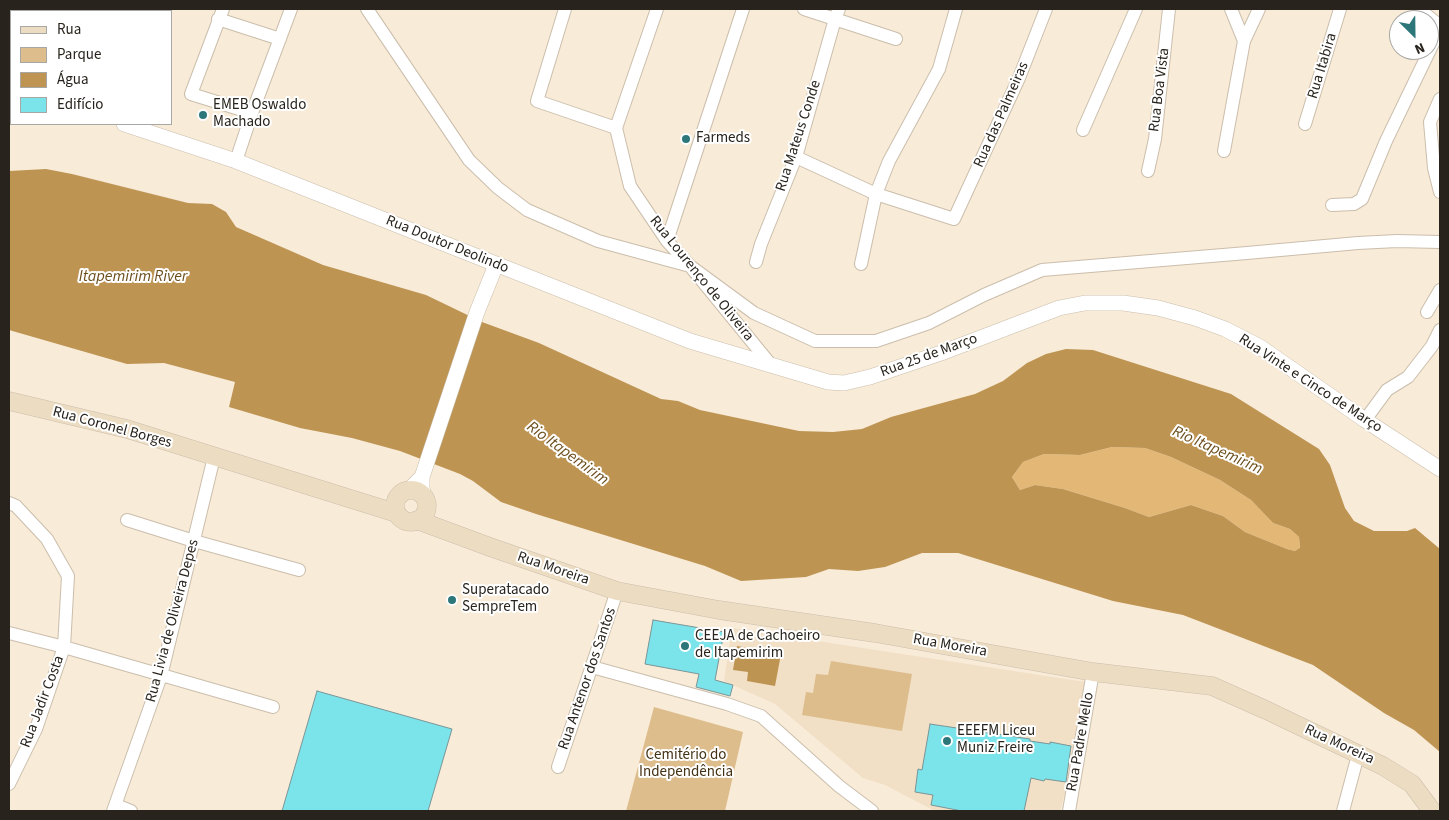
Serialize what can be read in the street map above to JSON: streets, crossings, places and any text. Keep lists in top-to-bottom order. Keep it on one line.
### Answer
{"streets":{"main road":["Rua Coronel Borges","Rua Moreira"],"street":["Rua Itabira","Rua Boa Vista","Rua das Palmeiras","Rua Mateus Conde","Rua Doutor Deolindo","Rua Lourenço de Oliveira","Rua 25 de Março","Rua Vinte e Cinco de Março","Rua Livia de Oliveira Depes","Rua Antenor dos Santos","Rua Jadir Costa","Rua Padre Mello"]},"crossings":[["Rua Doutor Deolindo","Rua Lourenço de Oliveira"],["Rua Doutor Deolindo","Rua 25 de Março"],["Rua Lourenço de Oliveira","Rua 25 de Março"],["Rua 25 de Março","Rua Vinte e Cinco de Março"],["Rua Coronel Borges","Rua Livia de Oliveira Depes"],["Rua Moreira","Rua Antenor dos Santos"],["Rua Moreira","Rua Padre Mello"]],"water":["Itapemirim River","Rio Itapemirim"],"parks":["Cemitério do Independência"],"places":["EMEB Oswaldo Machado","Farmeds","Superatacado SempreTem","CEEJA de Cachoeiro de Itapemirim","EEEFM Liceu Muniz Freire"],"legend":["Rua","Parque","Água","Edifício"],"north":"bottom right"}
